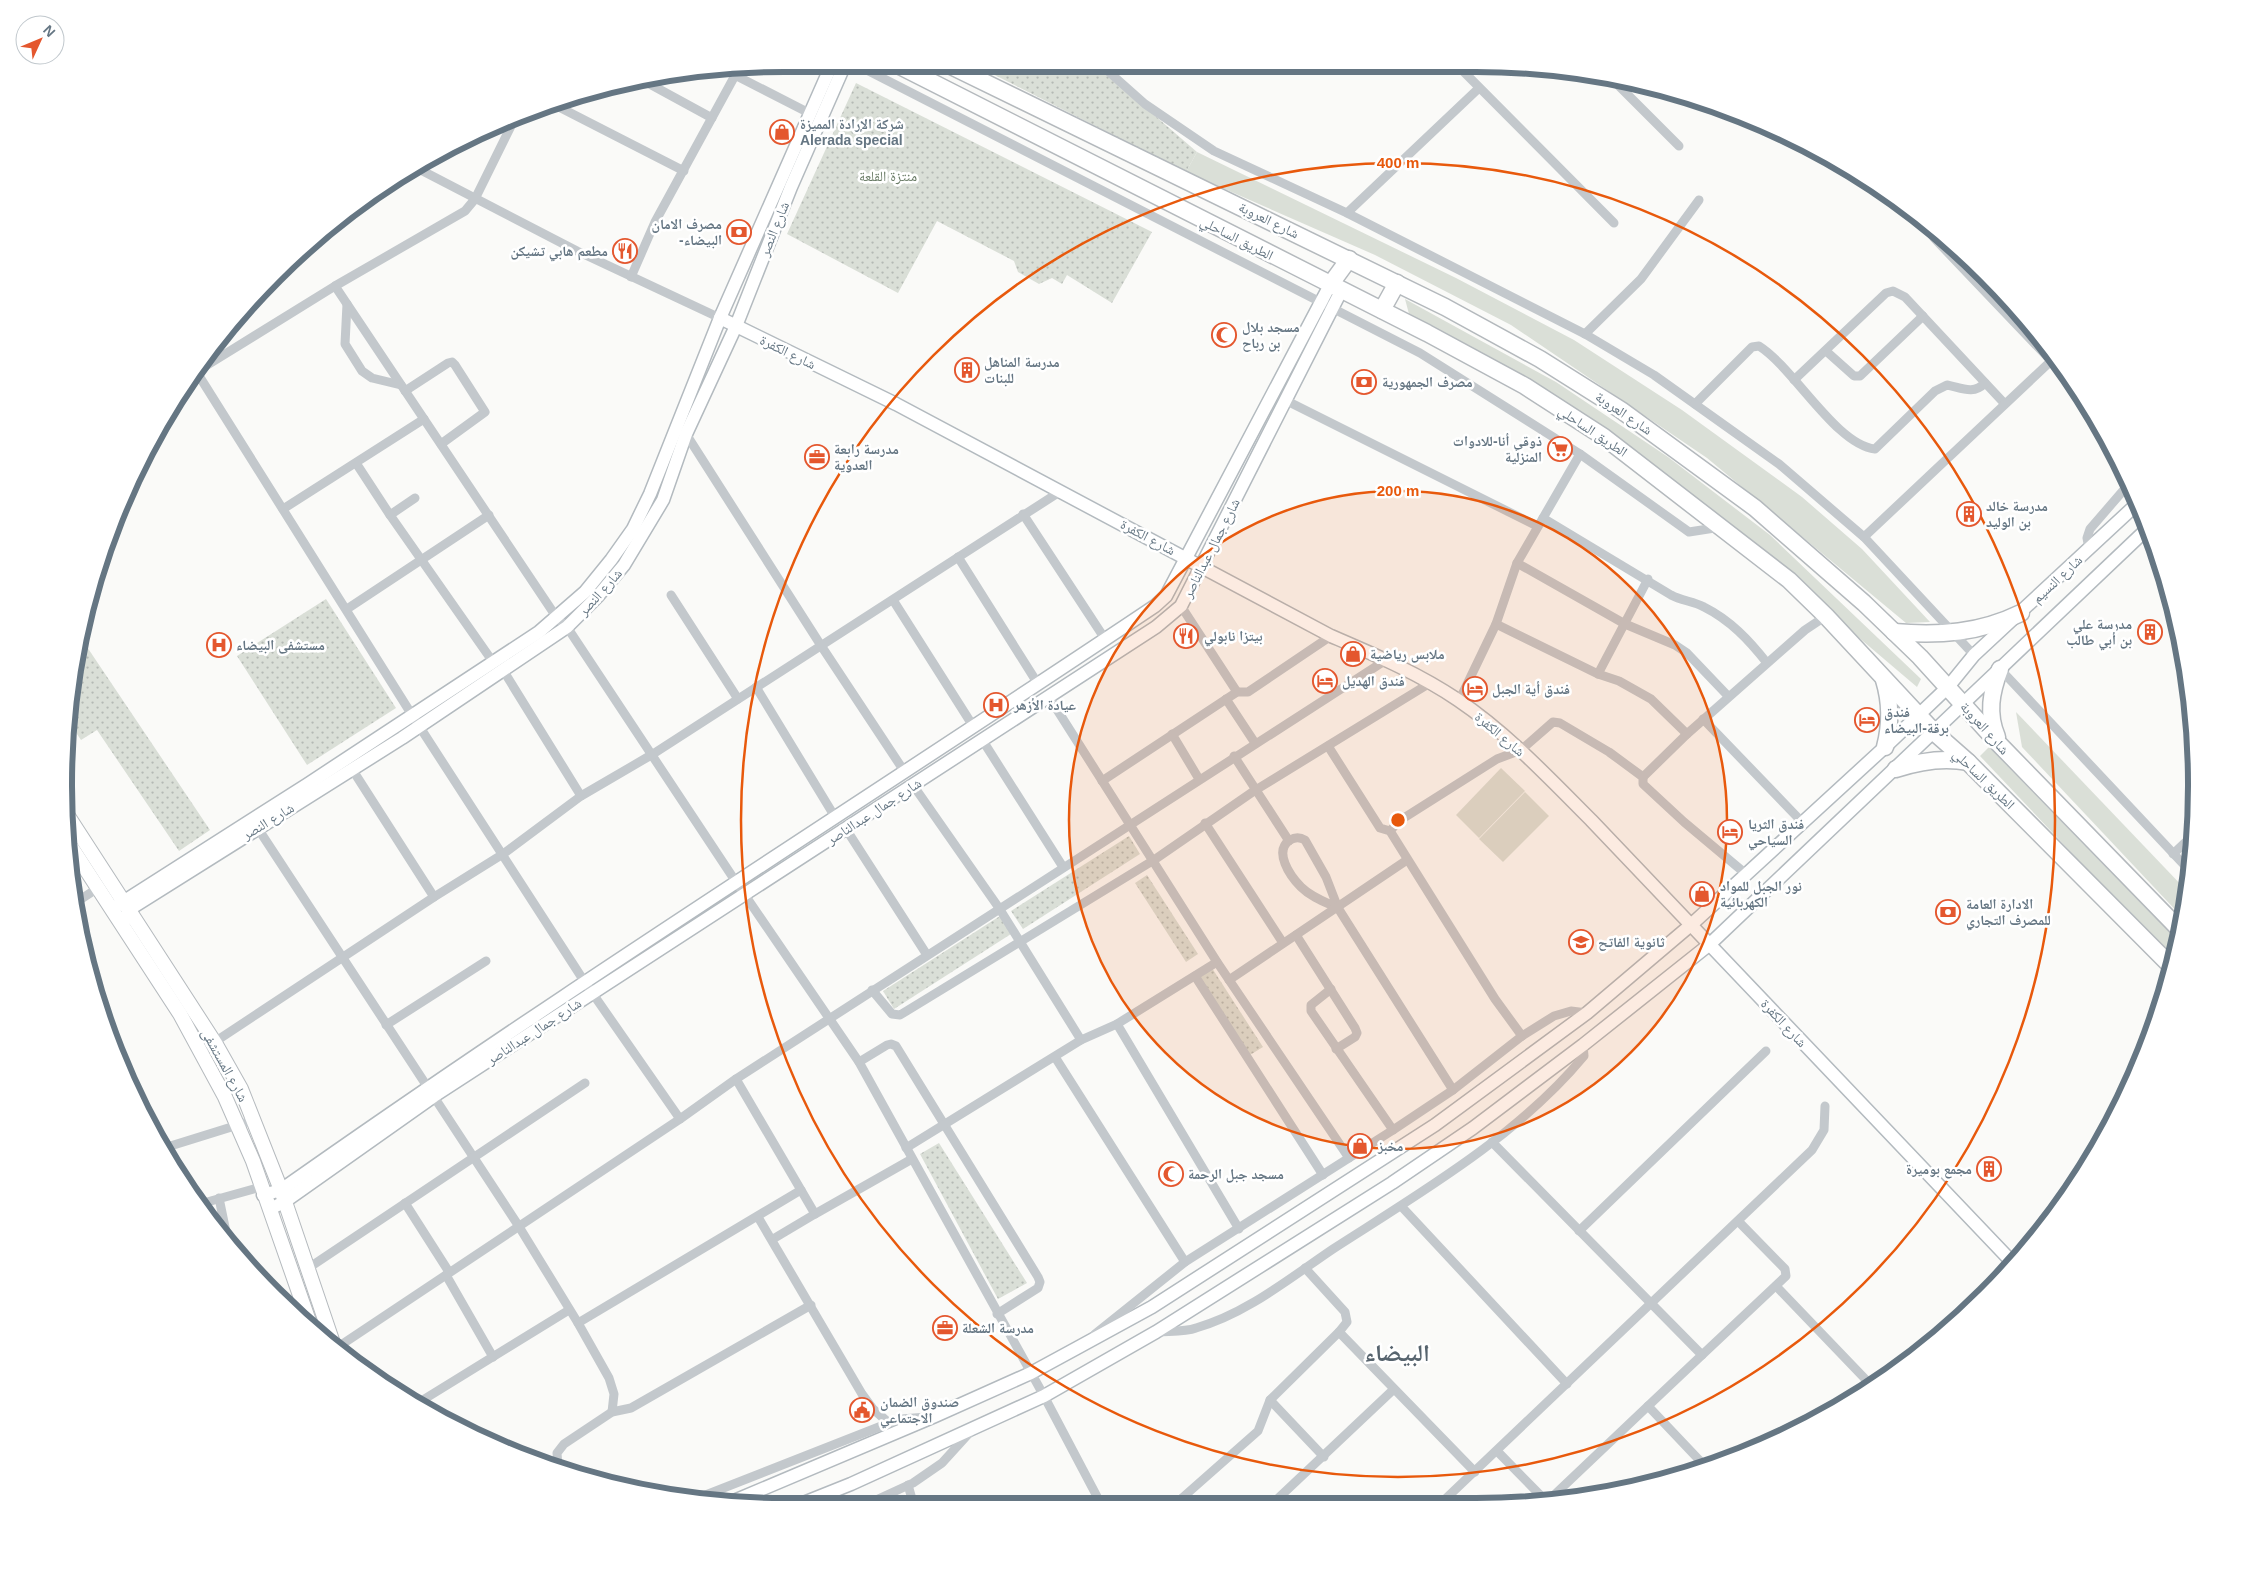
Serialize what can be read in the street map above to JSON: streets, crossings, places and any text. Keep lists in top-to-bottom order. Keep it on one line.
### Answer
{"streets":{"highway":["شارع العروبة","الطريق الساحلي"],"main road":["شارع المستشفى"],"street":["شارع النصر","شارع الكفرة","شارع جمال عبدالناصر","شارع النسيم"]},"crossings":[["شارع العروبة","شارع النسيم"],["شارع النصر","شارع الكفرة"],["شارع النصر","شارع المستشفى"],["الطريق الساحلي","شارع جمال عبدالناصر"],["الطريق الساحلي","شارع النسيم"],["شارع الكفرة","شارع جمال عبدالناصر"],["شارع الكفرة","شارع النسيم"],["شارع جمال عبدالناصر","شارع المستشفى"]],"districts":["البيضاء"],"parks":["منتزة القلعة"],"places":{"shop":["شركة الإرادة المميزة Alerada special","ملابس رياضية","نور الجبل للمواد الكهربائية","مخبز"],"bank":["مصرف الامان -البيضاء","مصرف الجمهورية","الادارة العامة للمصرف التجاري"],"restaurant":["مطعم هابي تشيكن","بيتزا نابولي"],"mosque":["مسجد بلال بن رباح","مسجد جبل الرحمة"],"building":["مدرسة المناهل للبنات","مدرسة خالد بن الوليد","مدرسة علي بن أبي طالب","مجمع بوميرة"],"supermarket":["ذوقي أنا-للادوات المنزلية"],"office":["مدرسة رابعة العدوية","مدرسة الشعلة"],"hospital":["مستشفى البيضاء","عيادة الأزهر"],"hotel":["فندق الهديل","فندق أية الجبل","فندق برقة-البيضاء","فندق الثريا السياحي"],"school or university":["ثانوية الفاتح"],"public building":["صندوق الضمان الاجتماعي"]},"north":"top right","rings":["400 m","200 m"]}
